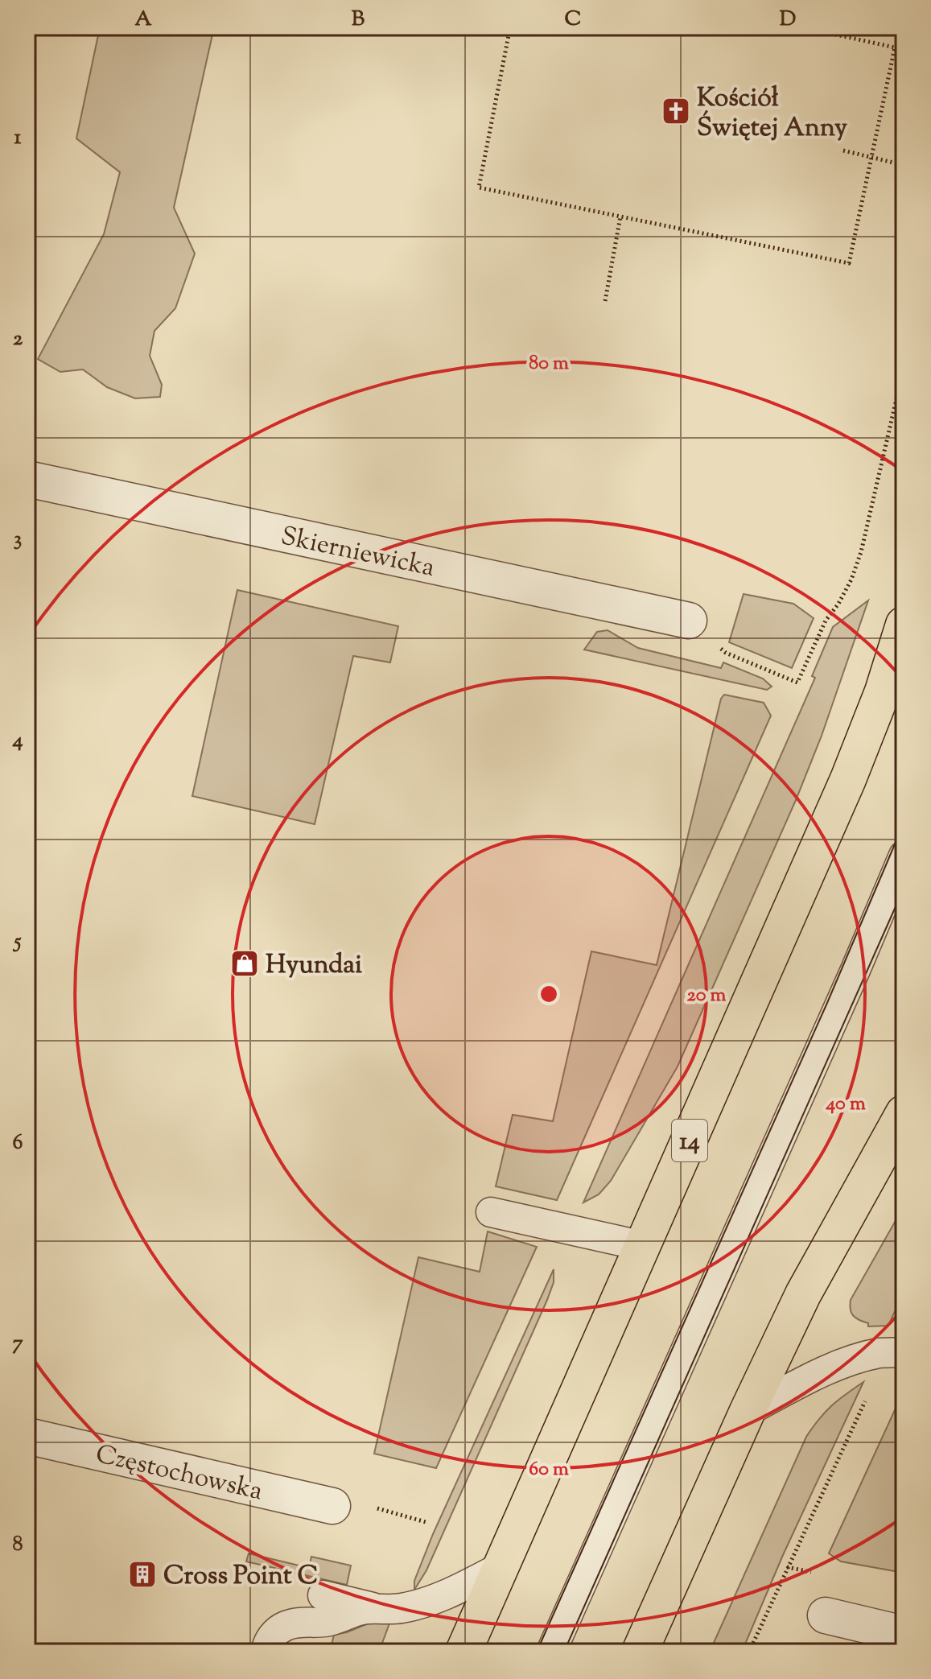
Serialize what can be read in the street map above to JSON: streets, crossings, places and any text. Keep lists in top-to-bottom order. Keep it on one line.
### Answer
{"streets":{"main road":["14"],"street":["Skierniewicka","Częstochowska"]},"places":{"church":["Kościół Świętej Anny"],"shop":["Hyundai"],"building":["Cross Point C"]},"grid":{"columns":["A","B","C","D"],"rows":["1","2","3","4","5","6","7","8"]},"rings":["80 m","20 m","40 m","60 m"]}
